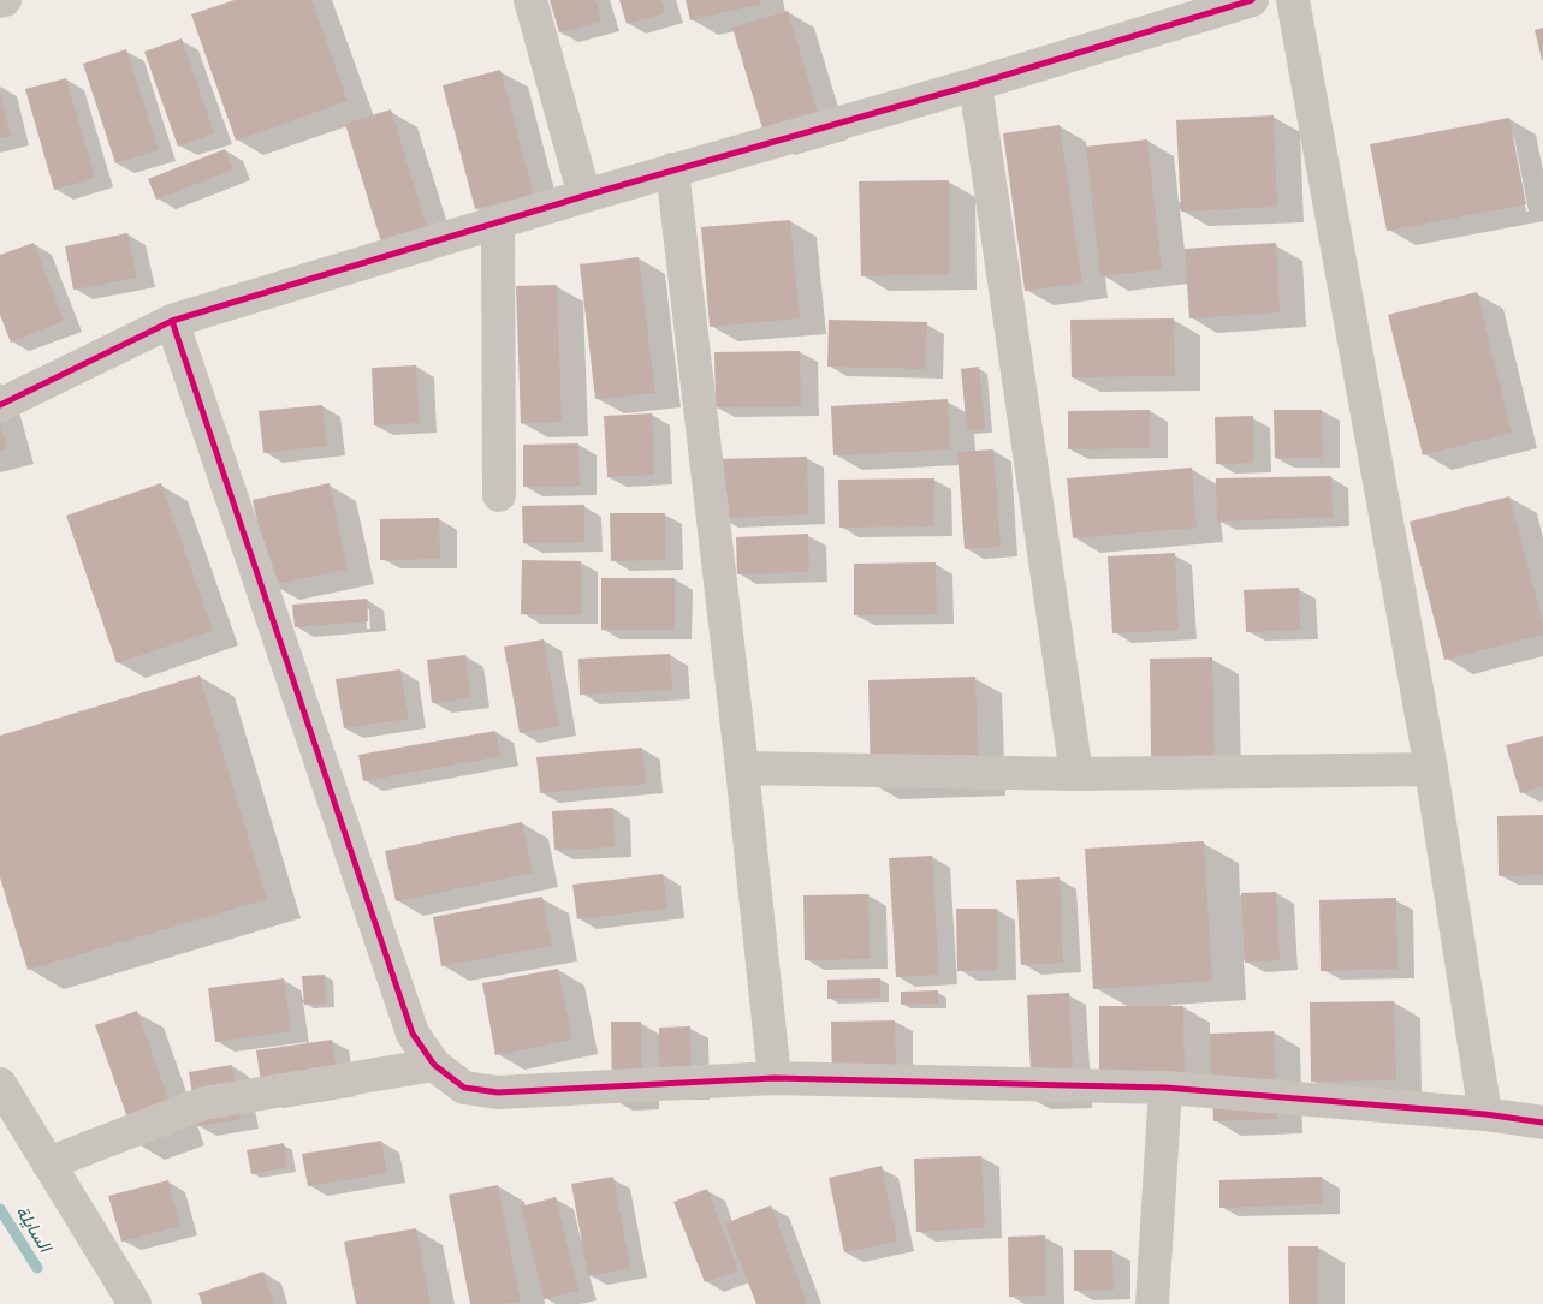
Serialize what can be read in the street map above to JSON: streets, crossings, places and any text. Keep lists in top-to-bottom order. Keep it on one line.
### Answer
{"water":["السايلة"]}
